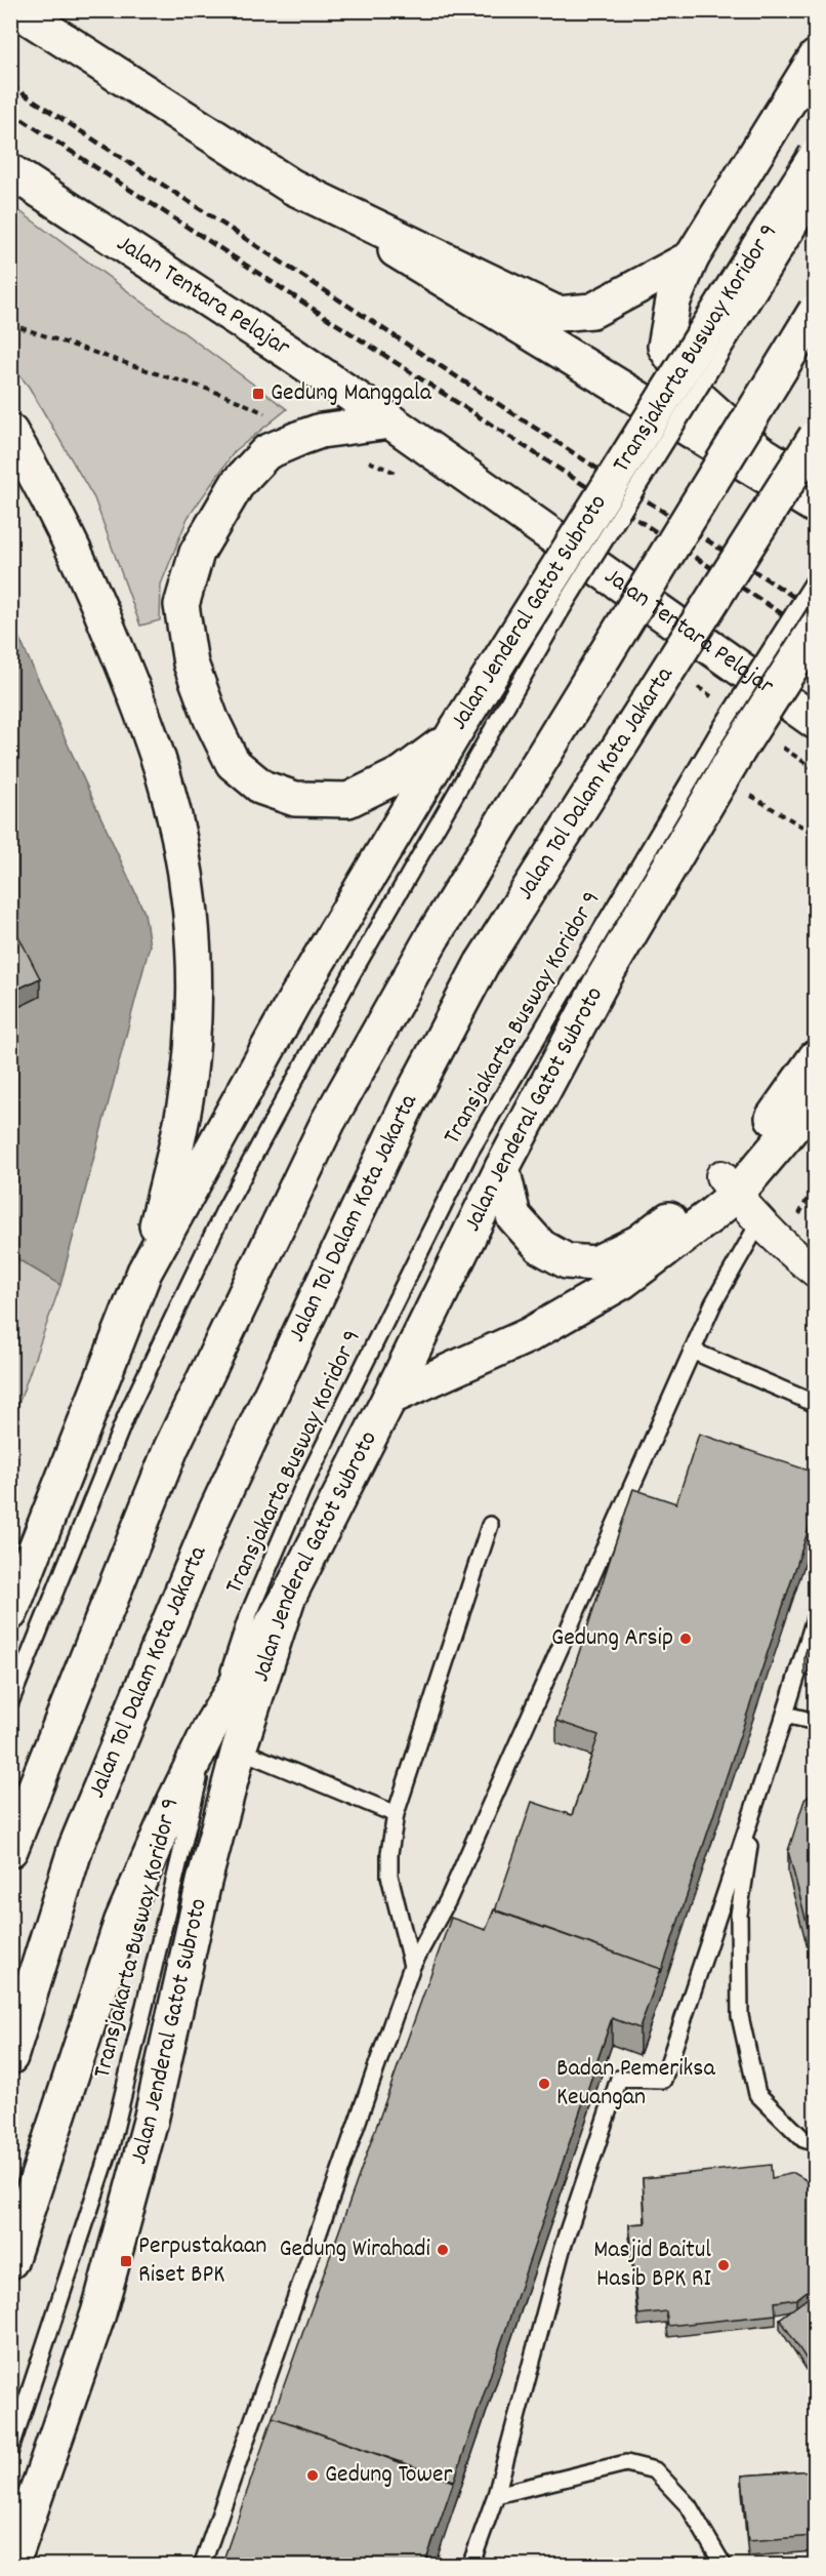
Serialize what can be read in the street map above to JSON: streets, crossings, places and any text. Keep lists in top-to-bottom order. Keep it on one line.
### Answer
{"streets":{"main road":["Jalan Tentara Pelajar","Jalan Jenderal Gatot Subroto","Jalan Tol Dalam Kota Jakarta"],"lane":["Transjakarta Busway Koridor 9"]},"crossings":[["Transjakarta Busway Koridor 9","Jalan Jenderal Gatot Subroto"]],"places":{"transit":["Gedung Manggala","Perpustakaan Riset BPK"],"other":["Gedung Arsip","Badan Pemeriksa Keuangan","Gedung Wirahadi","Masjid Baitul Hasib BPK RI","Gedung Tower"]}}
